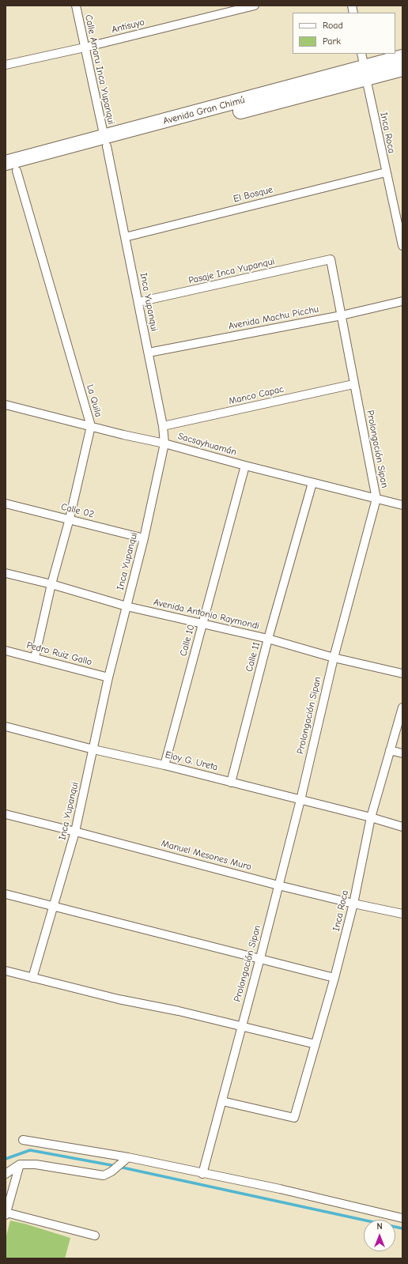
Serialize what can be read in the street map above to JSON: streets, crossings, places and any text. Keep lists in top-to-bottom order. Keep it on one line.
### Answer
{"streets":{"highway":["Avenida Gran Chimú"],"street":["Antisuyo","Calle Amaru Inca Yupanqui","Inca Roca","El Bosque","Pasaje Inca Yupanqui","Inca Yupanqui","Avenida Machu Picchu","Manco Capac","La Quila","Sacsayhuamán","Prolongación Sipan","Calle 02","Avenida Antonio Raymondi","Calle 10","Pedro Ruiz Gallo","Calle 11","Eloy G. Ureta","Manuel Mesones Muro"]},"crossings":[["Antisuyo","Calle Amaru Inca Yupanqui"],["Calle Amaru Inca Yupanqui","Avenida Gran Chimú"],["Calle Amaru Inca Yupanqui","Inca Yupanqui"],["Avenida Gran Chimú","Inca Roca"],["Avenida Gran Chimú","Inca Yupanqui"],["Avenida Gran Chimú","La Quila"],["Inca Roca","El Bosque"],["Inca Roca","Prolongación Sipan"],["Inca Roca","Eloy G. Ureta"],["Inca Roca","Manuel Mesones Muro"],["El Bosque","Inca Yupanqui"],["Pasaje Inca Yupanqui","Inca Yupanqui"],["Pasaje Inca Yupanqui","Prolongación Sipan"],["Inca Yupanqui","Avenida Machu Picchu"],["Inca Yupanqui","Manco Capac"],["Inca Yupanqui","Sacsayhuamán"],["Inca Yupanqui","Calle 02"],["Inca Yupanqui","Avenida Antonio Raymondi"],["Inca Yupanqui","Pedro Ruiz Gallo"],["Inca Yupanqui","Eloy G. Ureta"],["Inca Yupanqui","Manuel Mesones Muro"],["Avenida Machu Picchu","Prolongación Sipan"],["Manco Capac","Prolongación Sipan"],["La Quila","Sacsayhuamán"],["La Quila","Calle 02"],["La Quila","Avenida Antonio Raymondi"],["La Quila","Pedro Ruiz Gallo"],["Sacsayhuamán","Prolongación Sipan"],["Sacsayhuamán","Calle 10"],["Sacsayhuamán","Calle 11"],["Prolongación Sipan","Avenida Antonio Raymondi"],["Prolongación Sipan","Eloy G. Ureta"],["Prolongación Sipan","Manuel Mesones Muro"],["Avenida Antonio Raymondi","Calle 10"],["Avenida Antonio Raymondi","Calle 11"],["Calle 10","Eloy G. Ureta"],["Calle 11","Eloy G. Ureta"]],"legend":["Road","Park"],"north":"top"}
